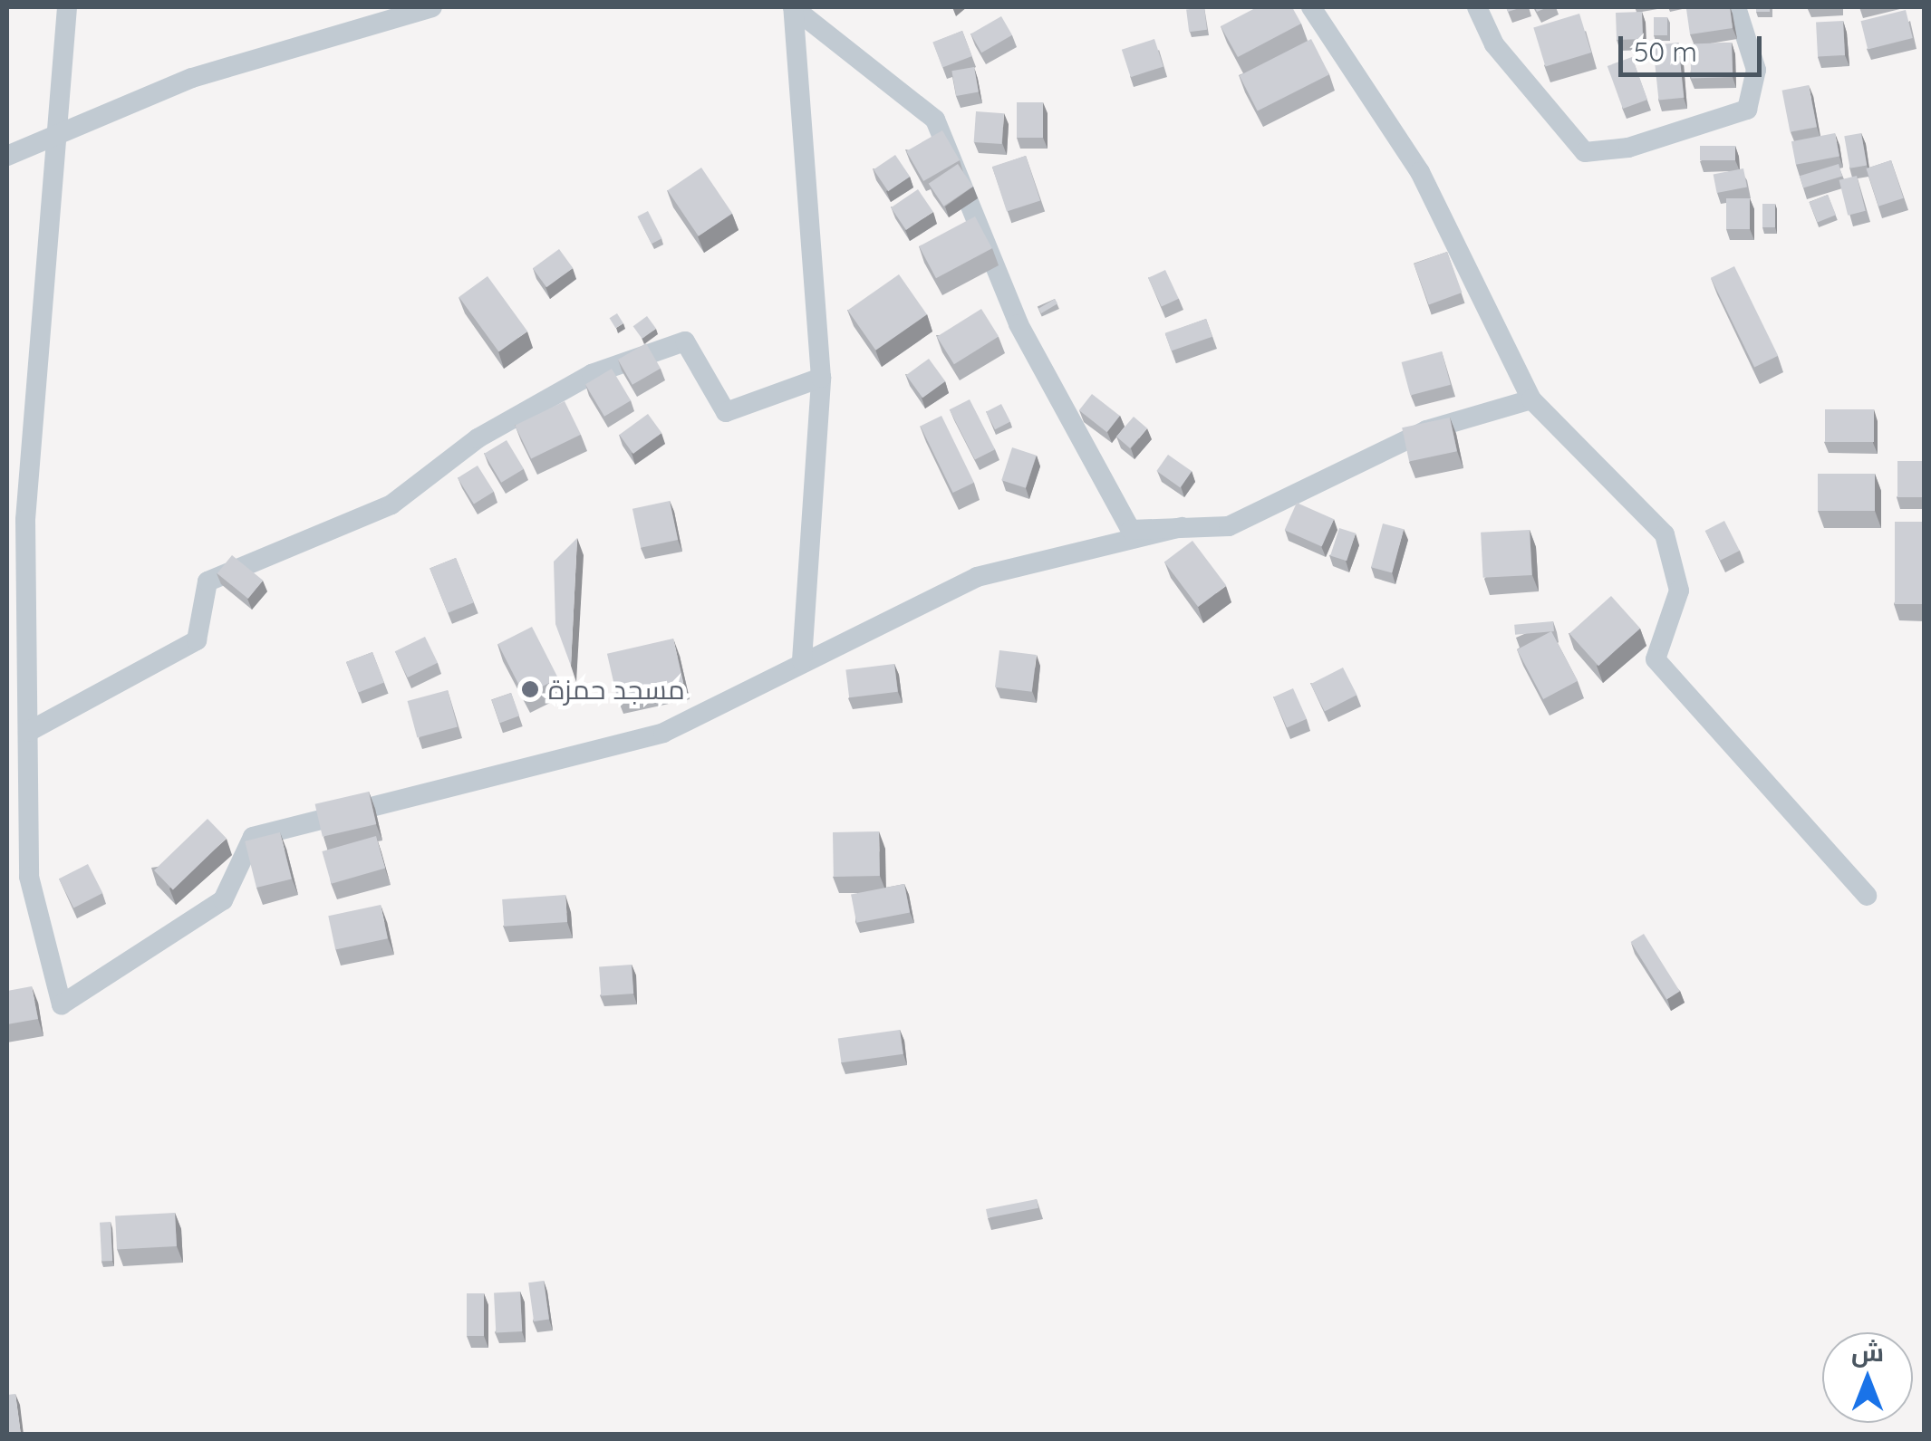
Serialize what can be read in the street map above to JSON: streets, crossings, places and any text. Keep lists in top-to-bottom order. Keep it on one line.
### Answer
{"places":["مسجد حمزة"],"scale_bar":"50 m","north":"top"}
